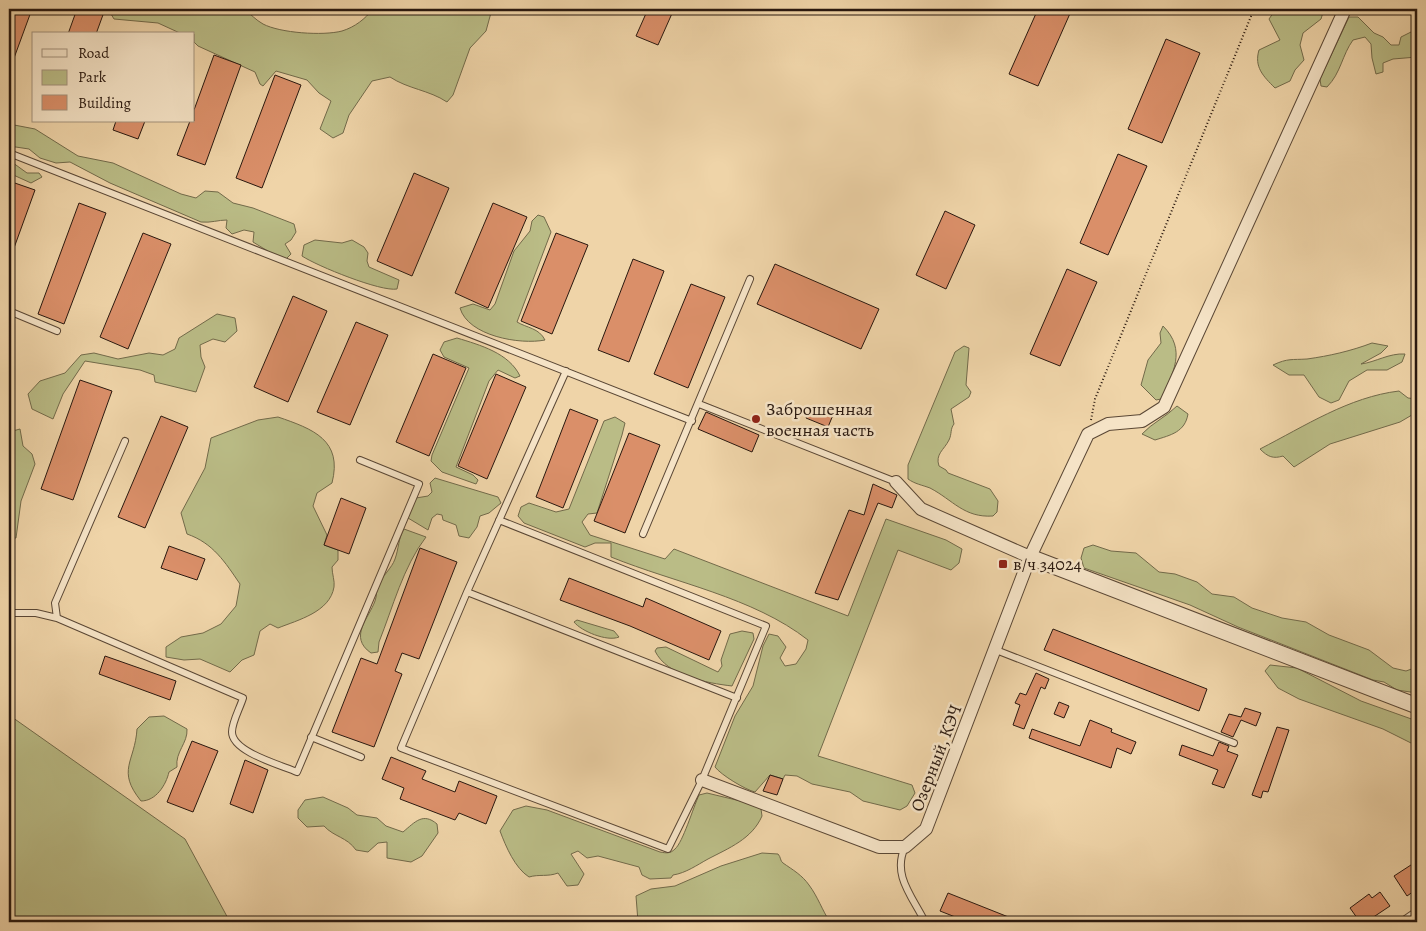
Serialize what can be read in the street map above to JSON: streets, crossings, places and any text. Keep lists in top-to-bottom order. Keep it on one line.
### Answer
{"streets":{"street":["Озерный, КЭЧ"]},"places":{"other":["Заброшенная военная часть"],"transit":["в/ч 34024"]},"legend":["Road","Park","Building"]}
